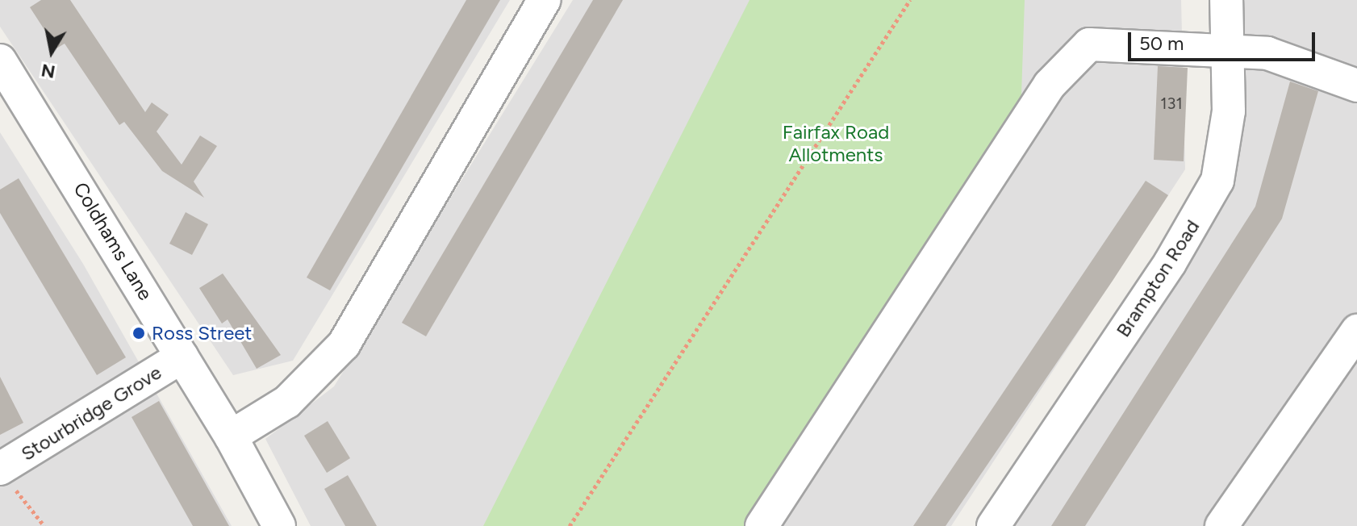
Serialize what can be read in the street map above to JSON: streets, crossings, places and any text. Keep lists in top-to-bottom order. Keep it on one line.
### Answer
{"streets":{"street":["Coldhams Lane","Brampton Road","Stourbridge Grove"]},"crossings":[["Coldhams Lane","Stourbridge Grove"]],"parks":["Fairfax Road Allotments"],"places":["Ross Street"],"house_numbers":["131"],"scale_bar":"50 m","north":"bottom"}
